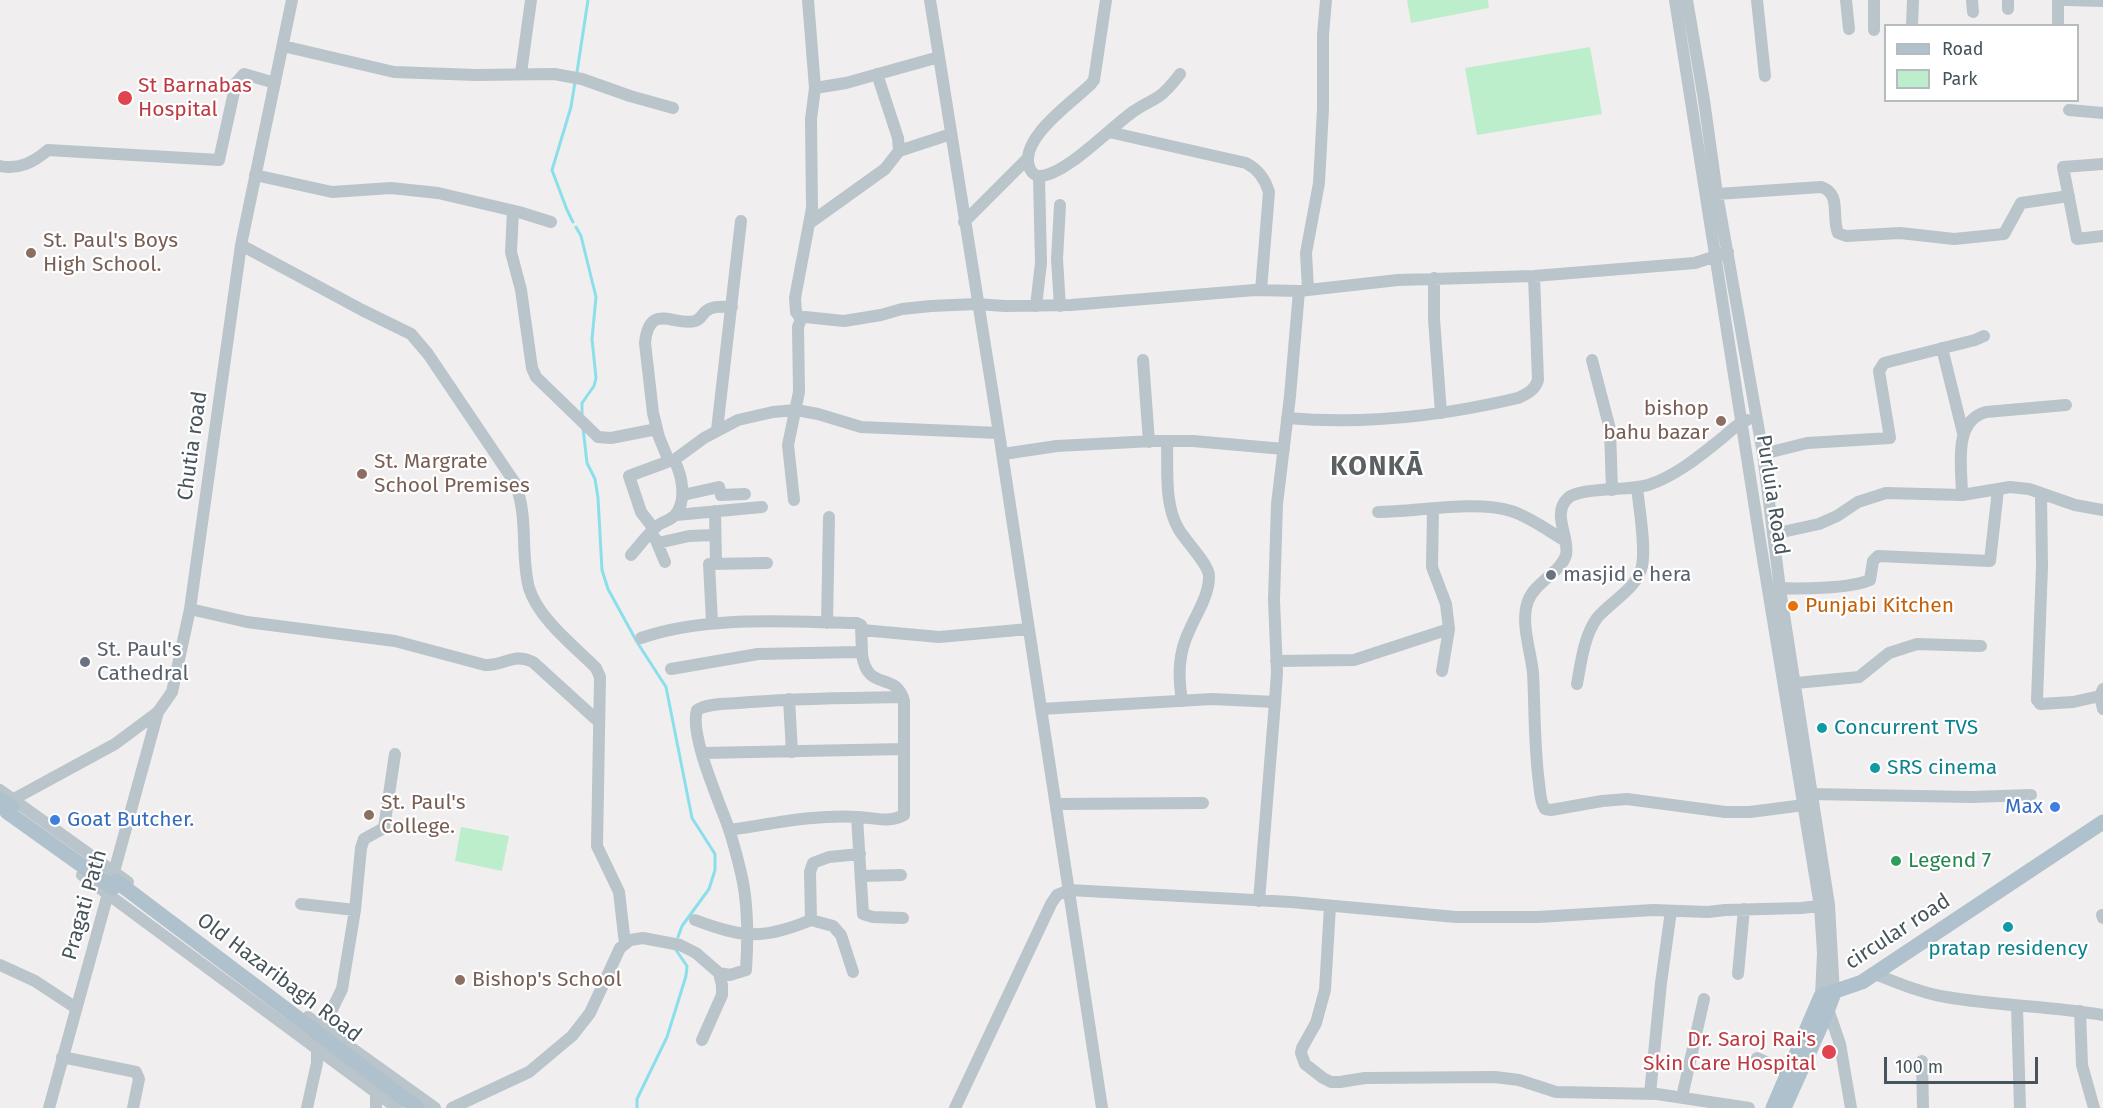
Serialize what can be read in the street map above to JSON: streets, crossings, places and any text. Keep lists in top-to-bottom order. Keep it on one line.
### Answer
{"streets":{"main road":["circular road","Old Hazaribagh Road"],"street":["Chutia road","Purluia Road","Pragati Path"]},"crossings":[["Chutia road","Pragati Path"],["Purluia Road","circular road"],["Pragati Path","Old Hazaribagh Road"]],"districts":["KONKĀ"],"places":["St Barnabas Hospital","St. Paul's Boys High School.","bishop bahu bazar","St. Margrate School Premises","masjid e hera","Punjabi Kitchen","St. Paul's Cathedral","Concurrent TVS","SRS cinema","Max","St. Paul's College.","Goat Butcher.","Legend 7","pratap residency","Bishop's School","Dr. Saroj Rai's Skin Care Hospital"],"legend":["Road","Park"],"scale_bar":"100 m"}
